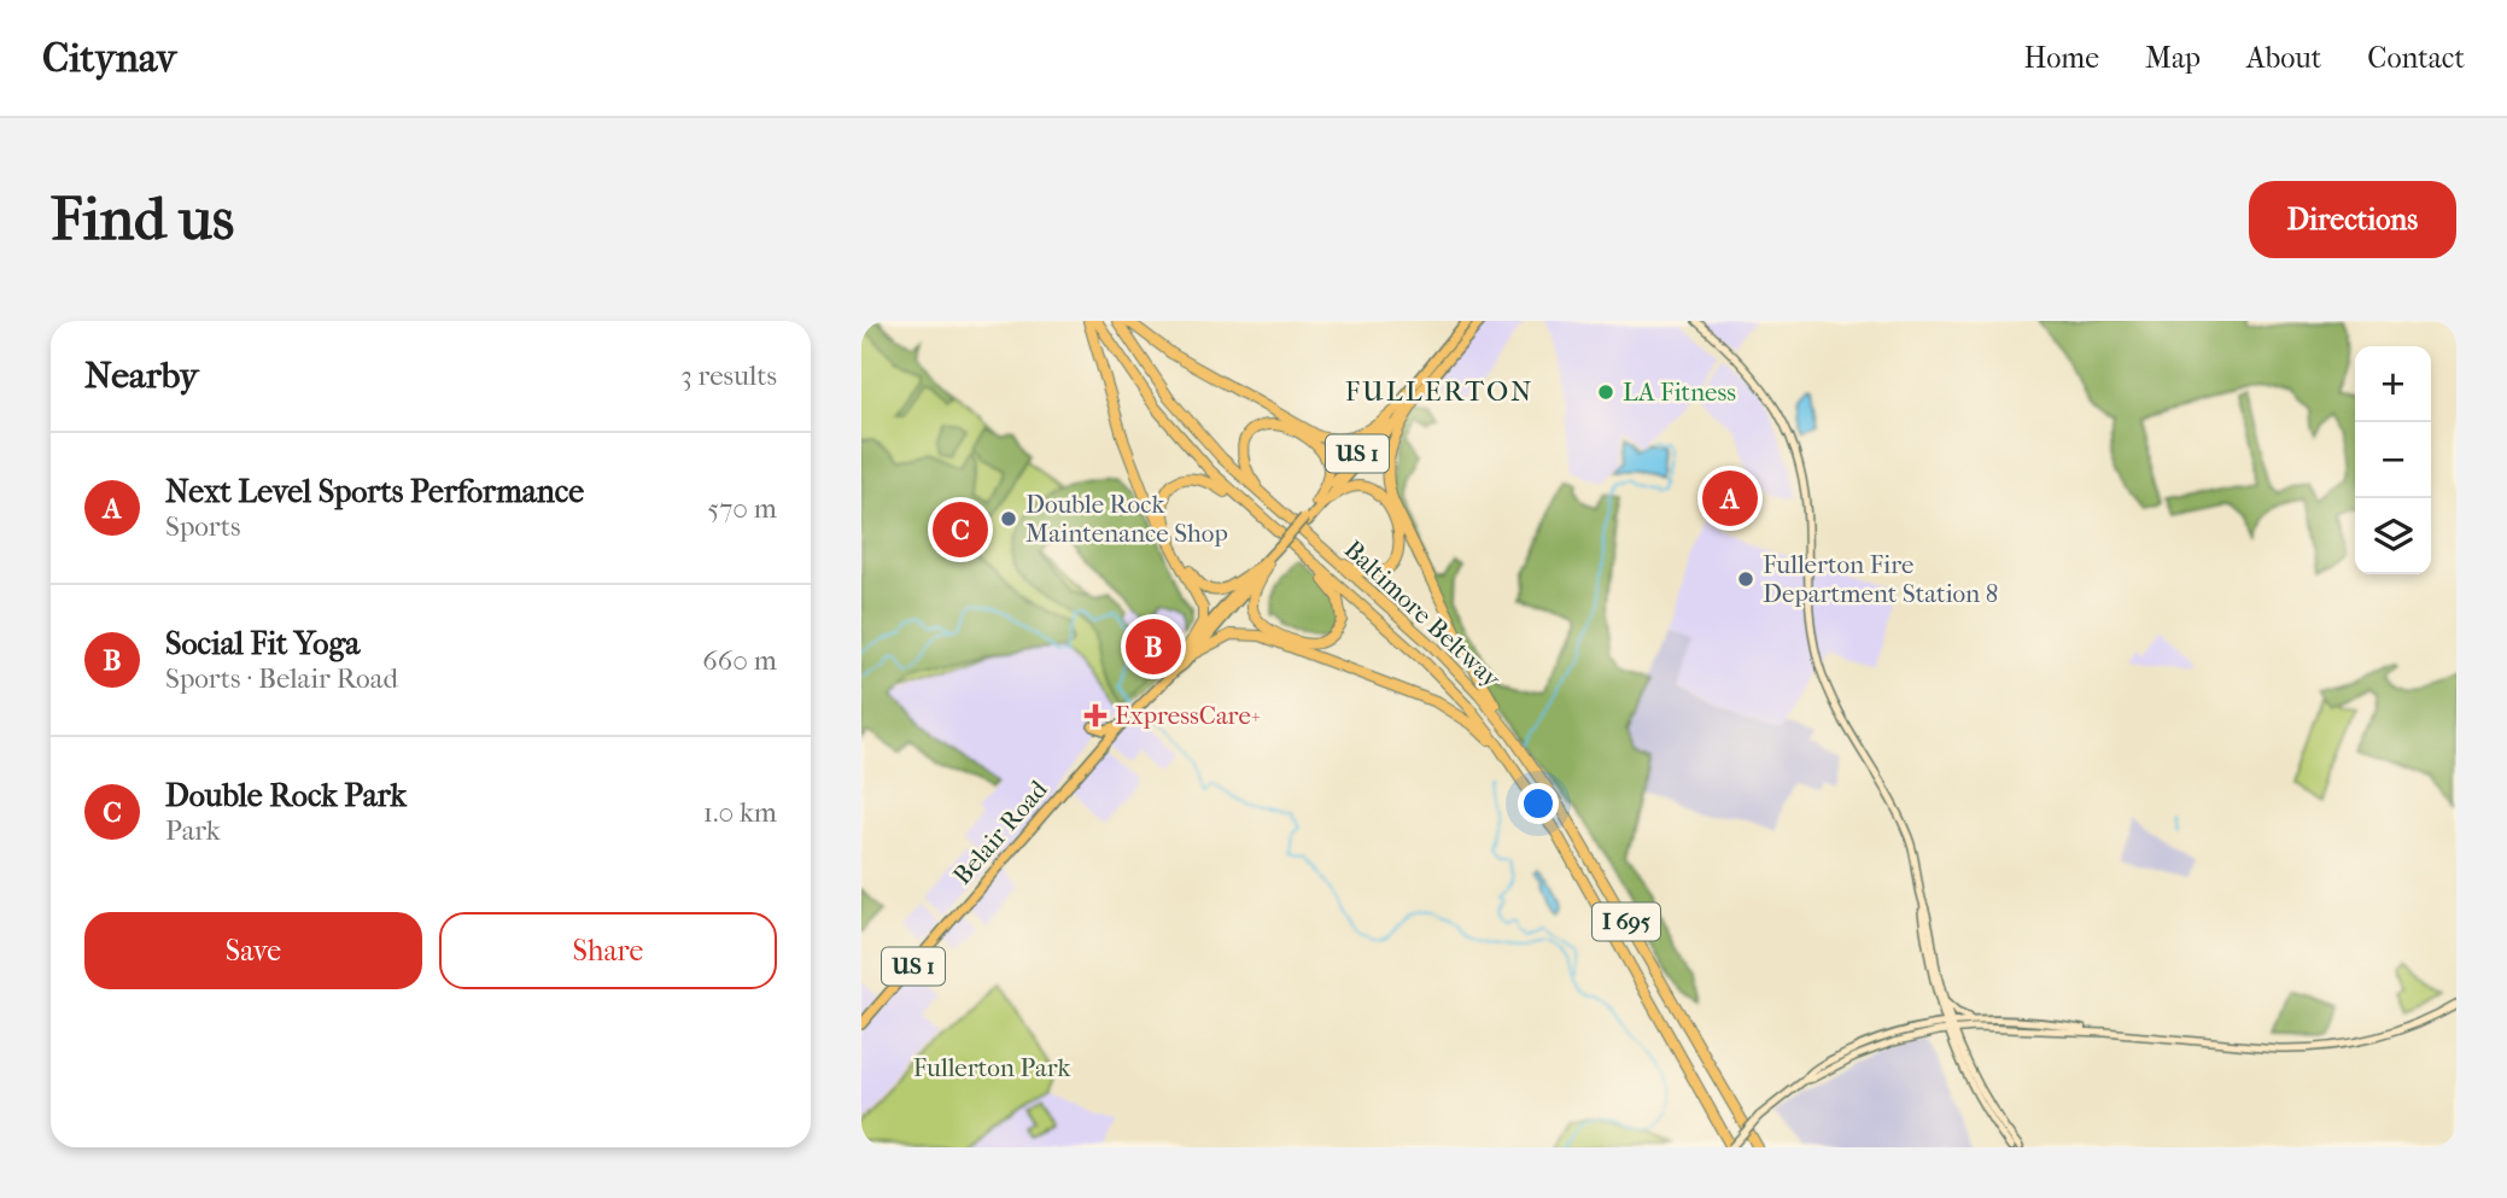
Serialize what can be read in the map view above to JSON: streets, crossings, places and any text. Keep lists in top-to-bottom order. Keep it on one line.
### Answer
{"streets":{"highway":["Baltimore Beltway","I 695"],"main road":["US 1","Belair Road"]},"districts":["FULLERTON"],"parks":["Fullerton Park"],"places":{"other":["LA Fitness","Double Rock Maintenance Shop","Fullerton Fire Department Station 8"],"health":["ExpressCare+"]},"page":{"header":"Citynav","nav":["Home","Map","About","Contact"],"buttons":["Directions",["Save","Share"]],"title":"Find us","heading":["Nearby","3 results"],"map_buttons":["+","−"],"list":[{"mark":"A","name":"Next Level Sports Performance","note":"Sports","value":"570 m"},{"mark":"B","name":"Social Fit Yoga","note":"Sports · Belair Road","value":"660 m"},{"mark":"C","name":"Double Rock Park","note":"Park","value":"1.0 km"}],"pins":["A","C","B"]}}
